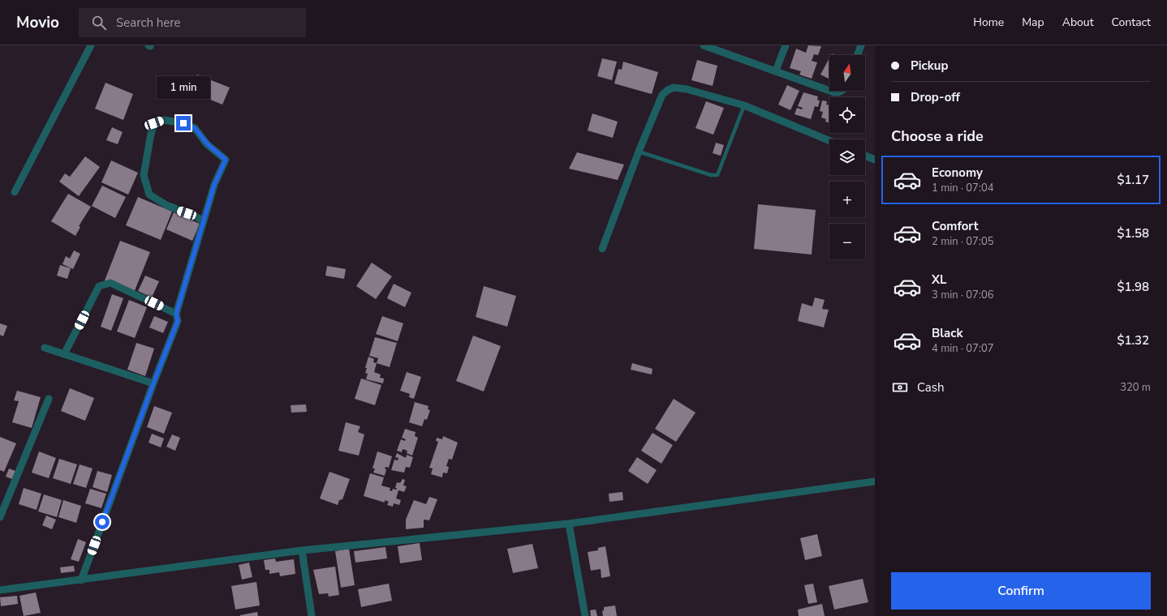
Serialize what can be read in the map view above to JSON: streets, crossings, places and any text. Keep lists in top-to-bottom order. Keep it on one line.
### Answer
{"north":"top","page":{"header":"Movio","search":"Search here","nav":["Home","Map","About","Contact"],"banner":["Pickup","Drop-off"],"map_buttons":["+","−"],"bubble":"1 min","heading":"Choose a ride","list":[{"name":"Economy","note":"1 min · 07:04","value":"$1.17"},{"name":"Comfort","note":"2 min · 07:05","value":"$1.58"},{"name":"XL","note":"3 min · 07:06","value":"$1.98"},{"name":"Black","note":"4 min · 07:07","value":"$1.32"}],"pay":["Cash","320 m"],"buttons":"Confirm"}}
